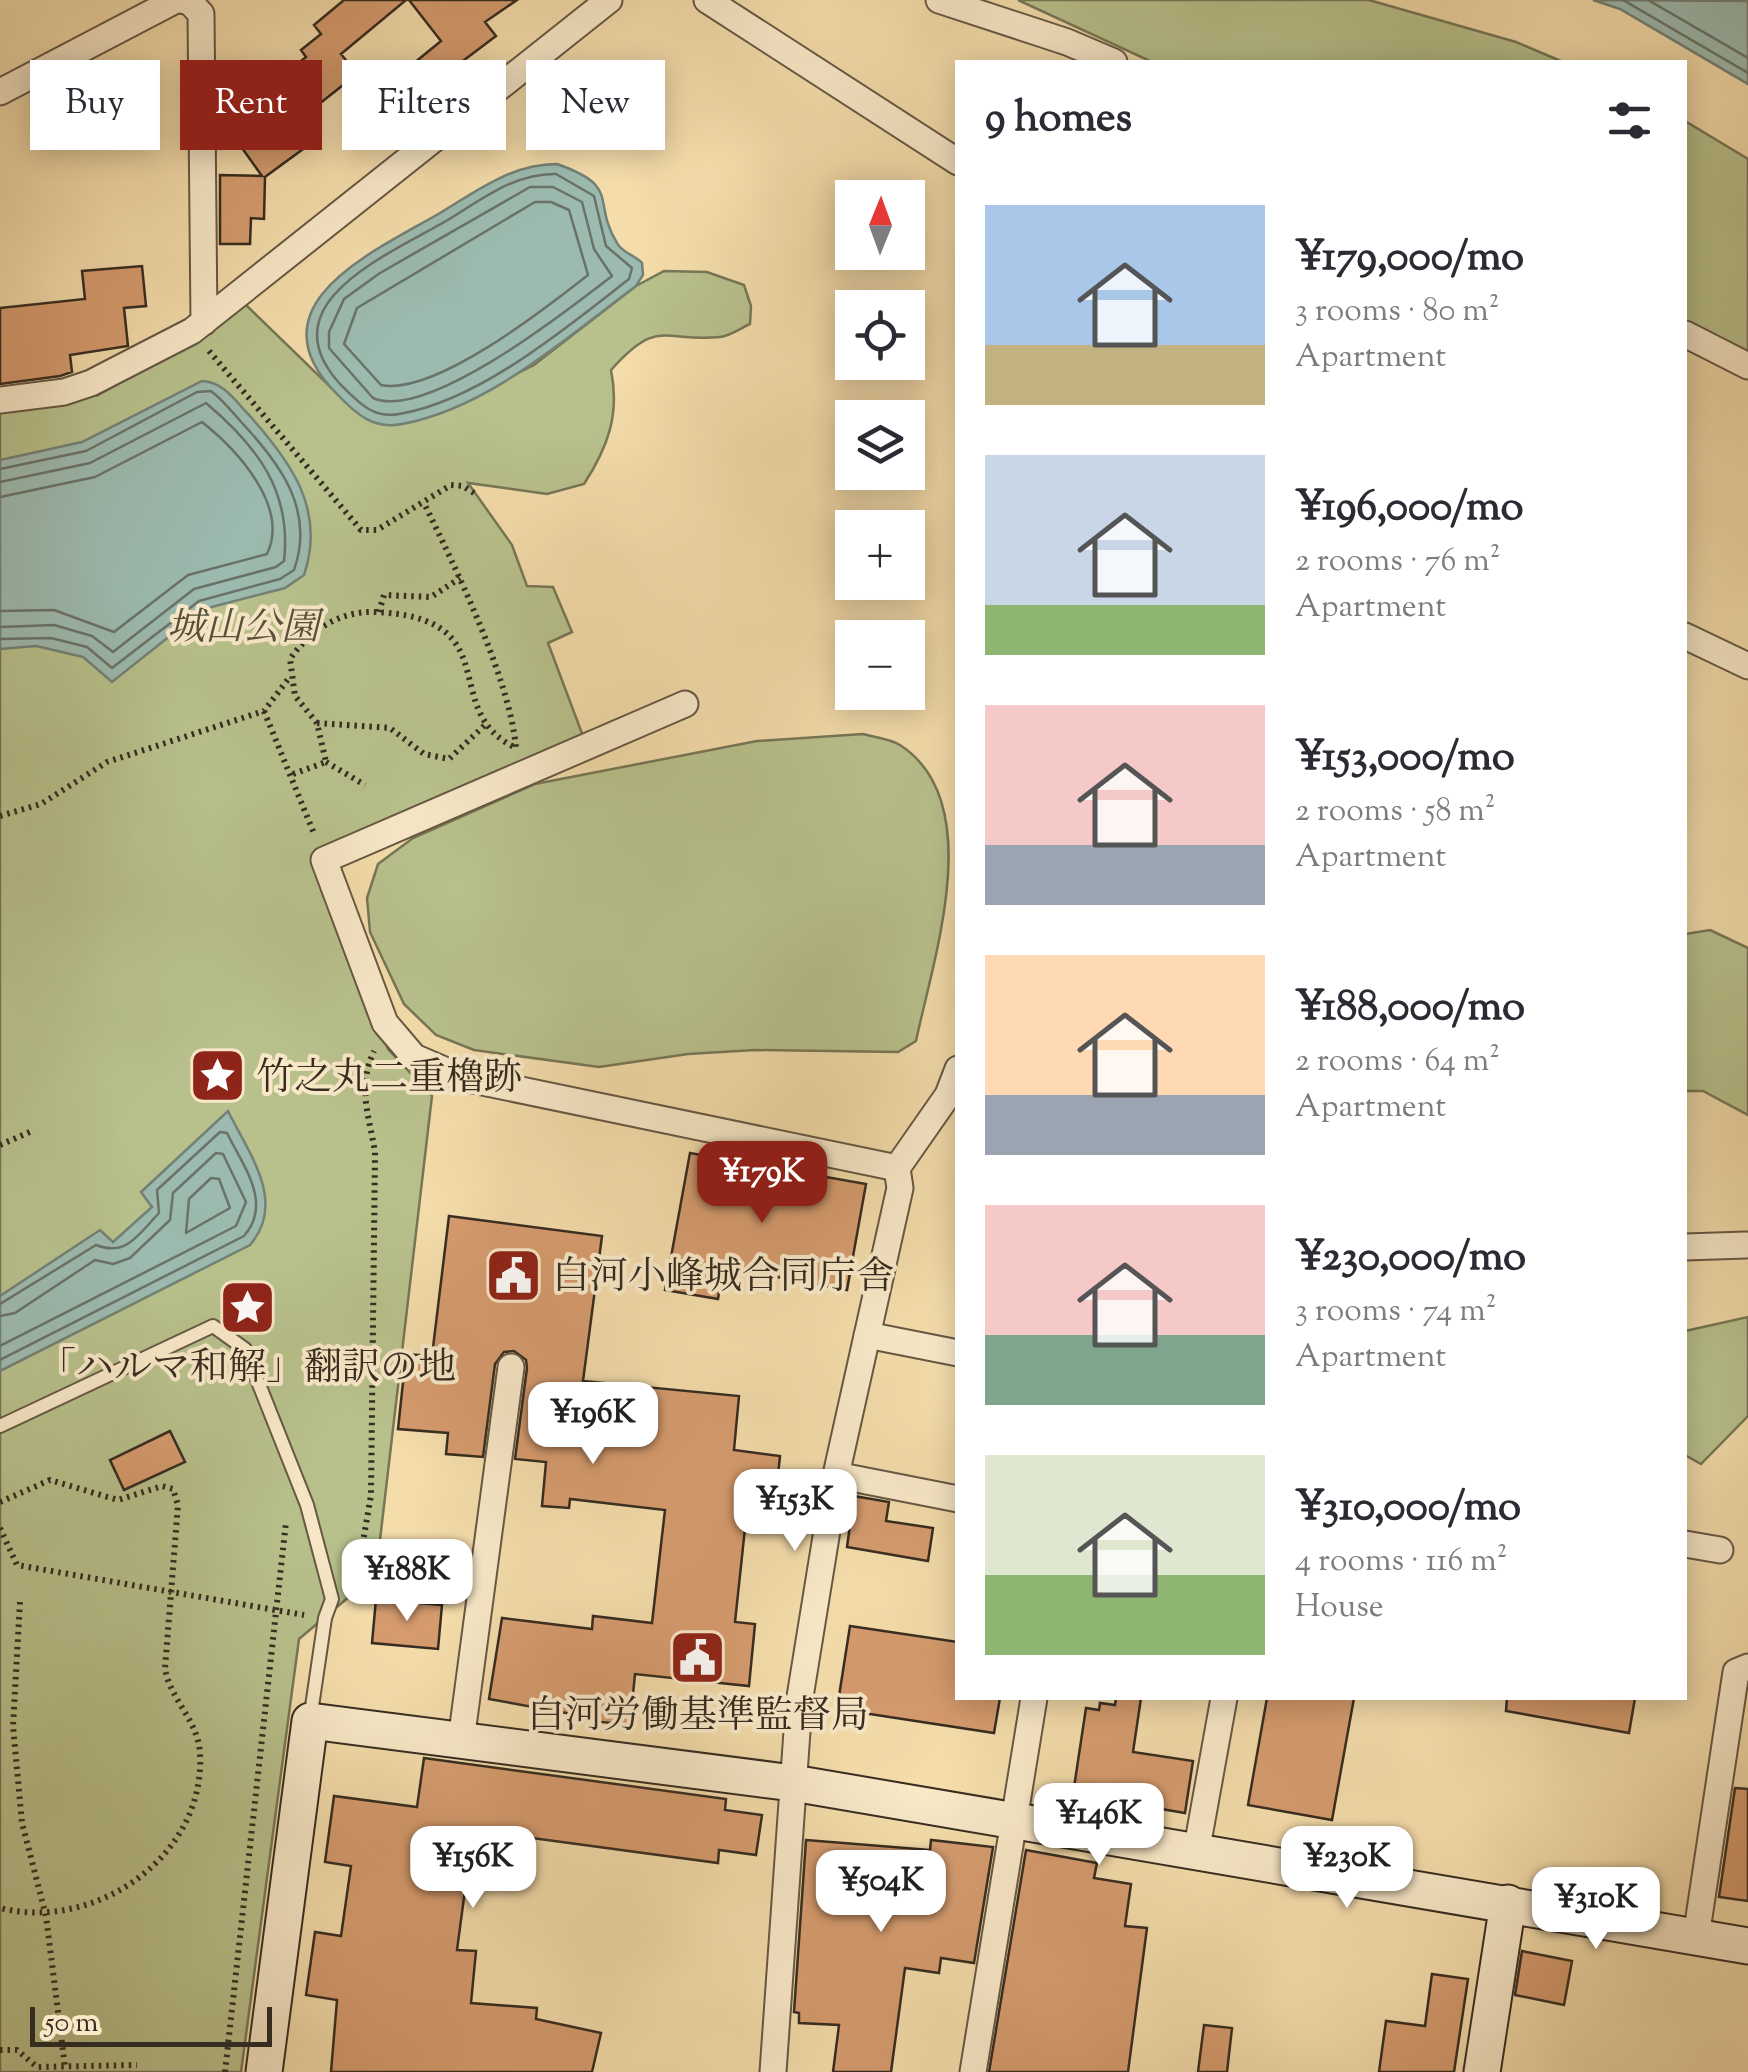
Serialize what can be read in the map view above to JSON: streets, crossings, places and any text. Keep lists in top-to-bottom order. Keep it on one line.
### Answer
{"parks":["城山公園"],"places":{"place":["竹之丸二重櫓跡","「ハルマ和解」翻訳の地"],"public building":["白河小峰城合同庁舎","白河労働基準監督局"]},"scale_bar":"50 m","north":"top","page":{"chip":["Buy","Rent","Filters","New"],"heading":"9 homes","map_buttons":["+","−"],"list":[{"name":"¥179,000/mo","note":"3 rooms · 80 m² · Apartment"},{"name":"¥196,000/mo","note":"2 rooms · 76 m² · Apartment"},{"name":"¥153,000/mo","note":"2 rooms · 58 m² · Apartment"},{"name":"¥188,000/mo","note":"2 rooms · 64 m² · Apartment"},{"name":"¥230,000/mo","note":"3 rooms · 74 m² · Apartment"},{"name":"¥310,000/mo","note":"4 rooms · 116 m² · House"}],"price":["¥179K","¥196K","¥153K","¥188K","¥146K","¥156K","¥230K","¥504K","¥310K"],"scale":"50 m"}}
